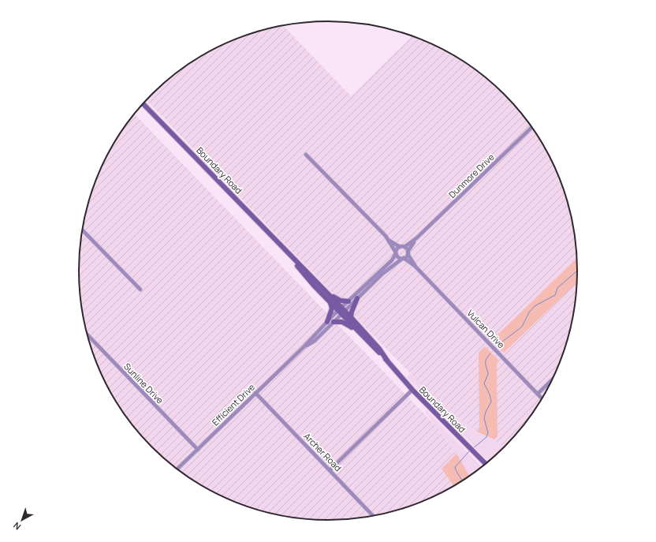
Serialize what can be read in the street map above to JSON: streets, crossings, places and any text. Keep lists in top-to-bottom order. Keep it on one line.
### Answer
{"streets":{"main road":["Boundary Road"],"street":["Dunmore Drive","Vulcan Drive","Sunline Drive","Efficient Drive","Archer Road"]},"crossings":[["Boundary Road","Efficient Drive"],["Dunmore Drive","Vulcan Drive"],["Sunline Drive","Efficient Drive"],["Efficient Drive","Archer Road"]],"north":"bottom left"}
